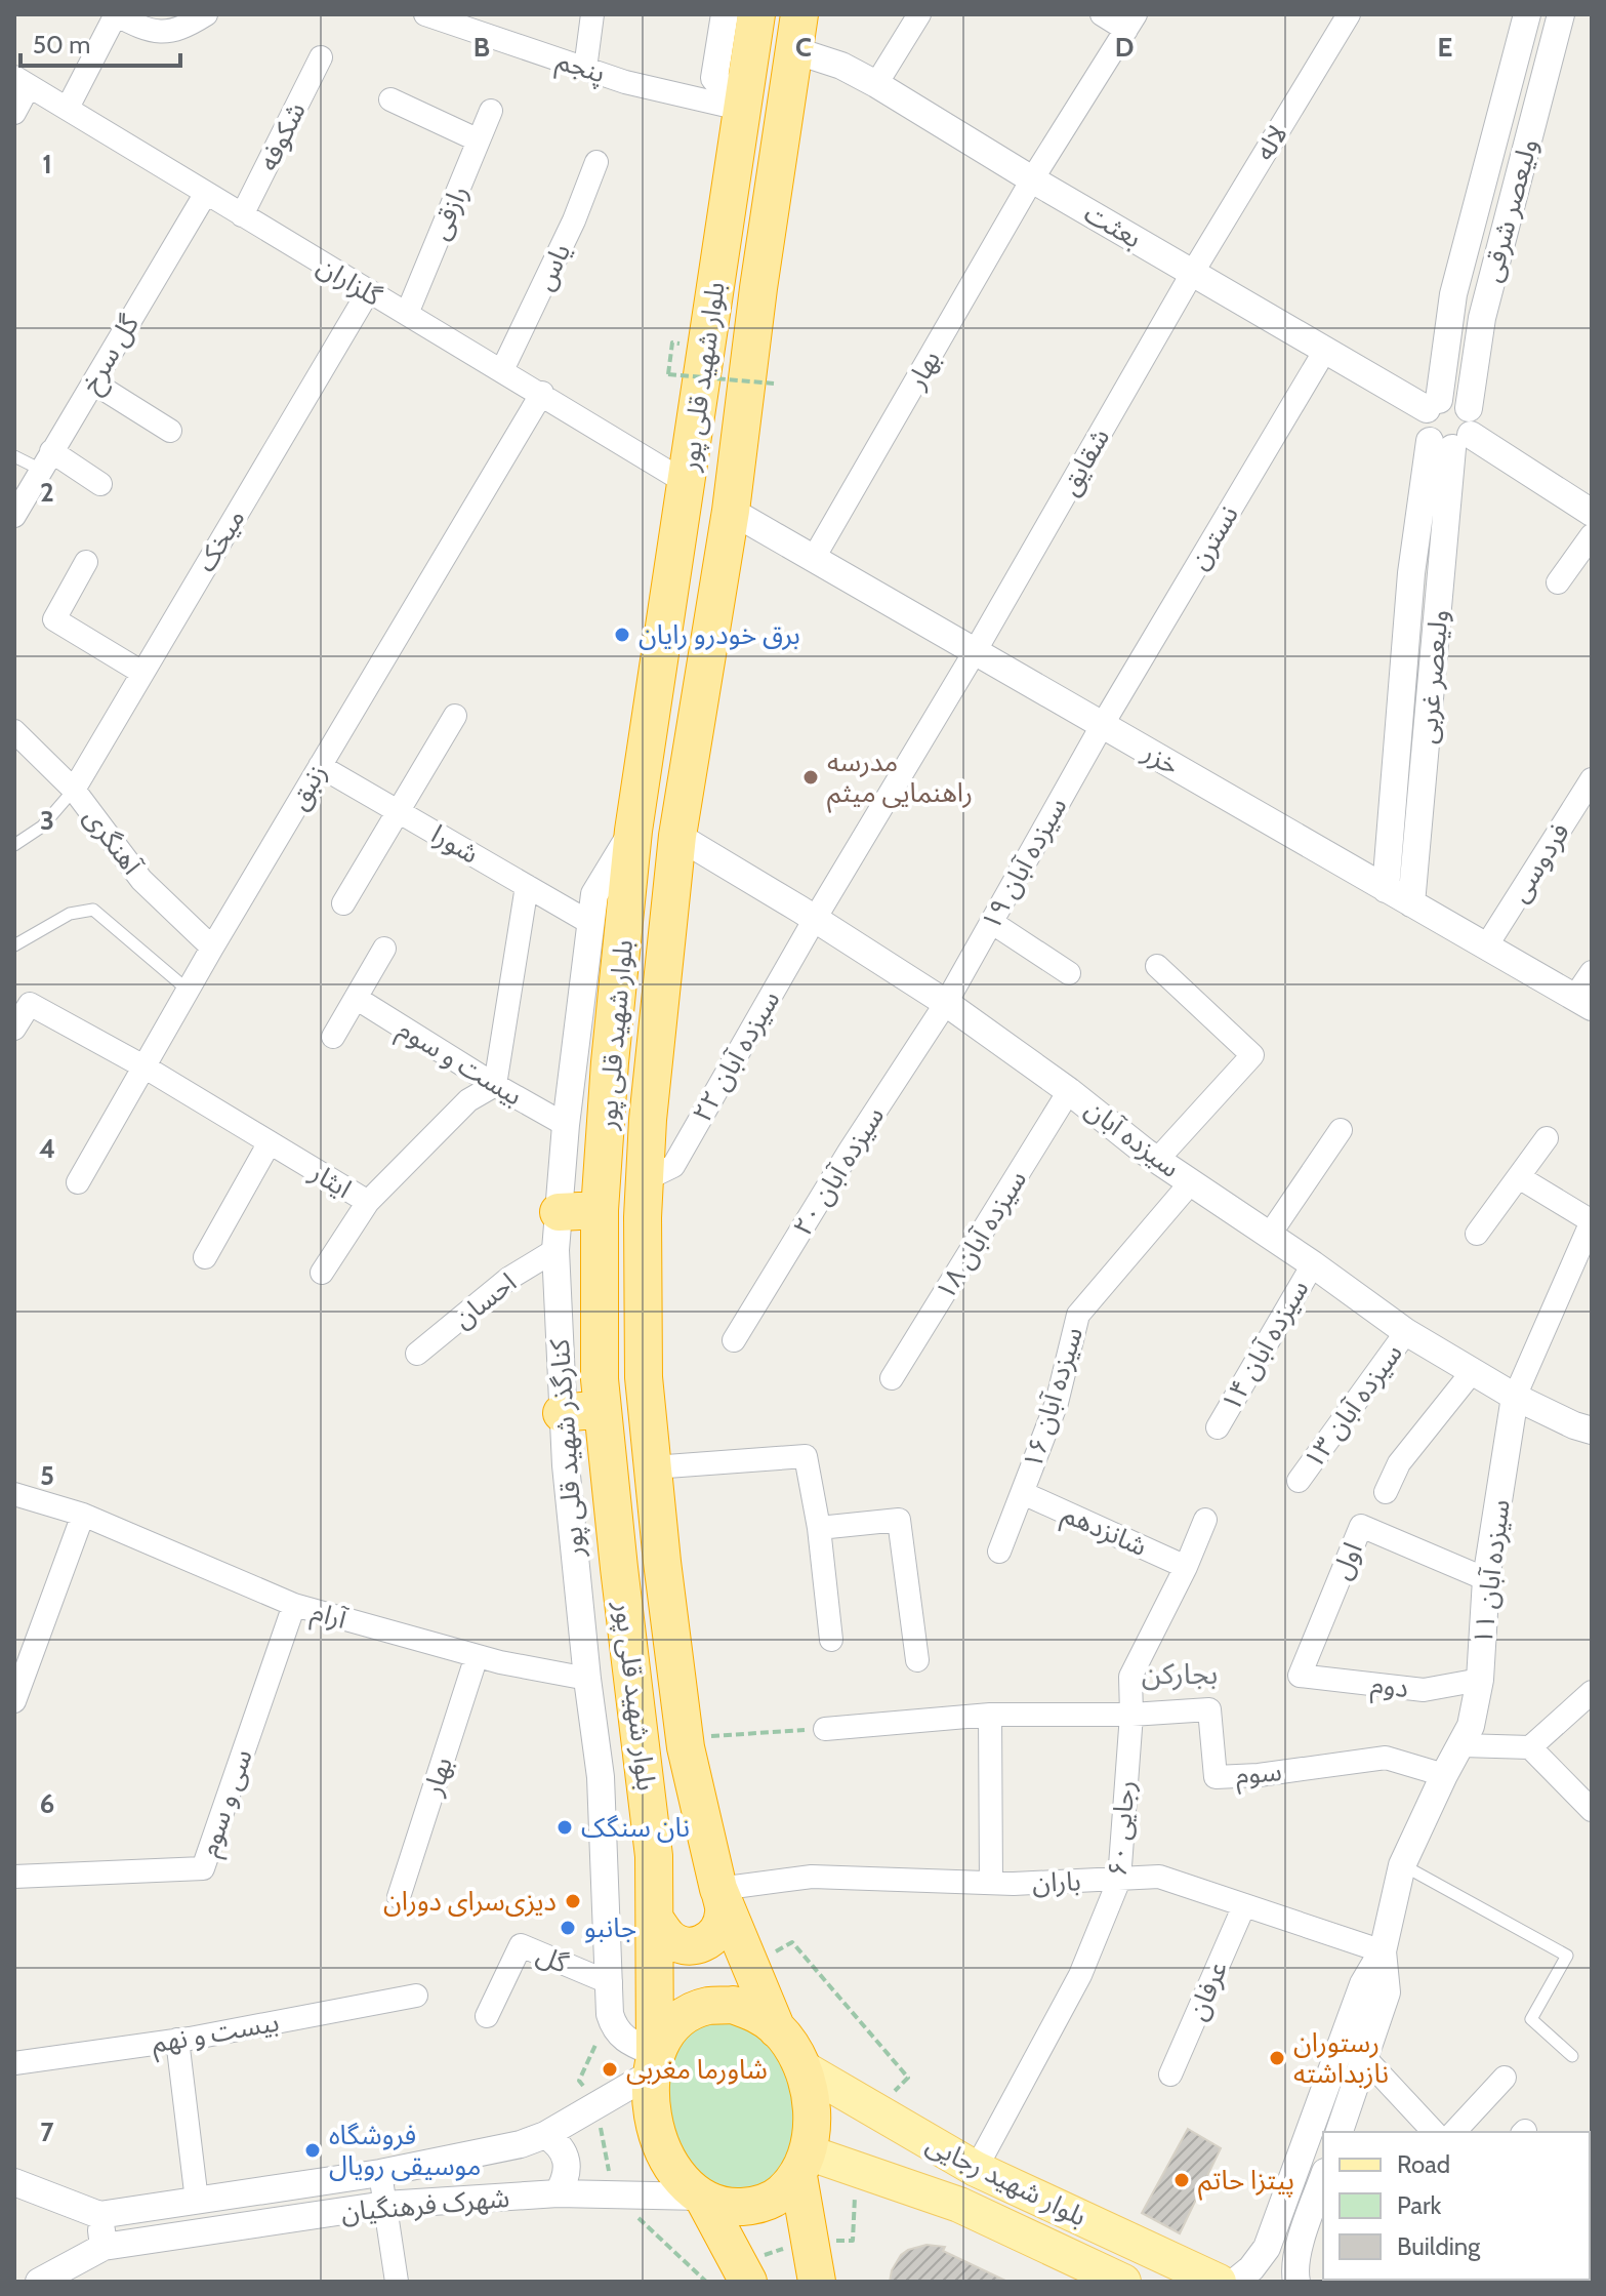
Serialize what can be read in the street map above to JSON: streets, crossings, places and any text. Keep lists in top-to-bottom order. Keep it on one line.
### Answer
{"streets":{"highway":["بلوار شهید قلی پور"],"main road":["بلوار شهید رجایی"],"street":["پنجم","شکوفه","لاله","ولیعصر شرقی","رازقی","بعثت","یاس","گلزاران","گل سرخ","بهار","شقایق","نسترن","میخک","ولیعصر غربی","خزر","زنبق","آهنگری","شورا","فردوسی","سیزده آبان ۱۹","سیزده آبان ۲۲","بیست و سوم","سیزده آبان","سیزده آبان ۲۰","ایثار","سیزده آبان ۱۸","احسان","سیزده آبان ۱۴","سیزده آبان ۱۶","سیزده آبان ۱۳","کنارگذر شهید قلی پور","شانزدهم","اول","سیزده آبان ۱۱","آرام","دوم","سوم","سی و سوم","رجایی ۶۰","باران","گل","عرفان","بیست و نهم","شهرک فرهنگیان"]},"crossings":[["پنجم","بلوار شهید قلی پور"],["شکوفه","گلزاران"],["لاله","بعثت"],["لاله","شقایق"],["ولیعصر شرقی","بعثت"],["ولیعصر شرقی","ولیعصر غربی"],["رازقی","گلزاران"],["بعثت","بهار"],["بعثت","بلوار شهید قلی پور"],["بعثت","شقایق"],["بعثت","نسترن"],["بعثت","ولیعصر غربی"],["یاس","گلزاران"],["گلزاران","گل سرخ"],["گلزاران","بلوار شهید قلی پور"],["گلزاران","میخک"],["گلزاران","زنبق"],["بهار","خزر"],["بهار","آرام"],["بلوار شهید قلی پور","خزر"],["بلوار شهید قلی پور","سیزده آبان ۲۲"],["بلوار شهید قلی پور","سیزده آبان"],["بلوار شهید قلی پور","کنارگذر شهید قلی پور"],["بلوار شهید قلی پور","باران"],["بلوار شهید قلی پور","بلوار شهید رجایی"],["بلوار شهید قلی پور","شهرک فرهنگیان"],["شقایق","خزر"],["شقایق","سیزده آبان ۲۲"],["شقایق","سیزده آبان"],["نسترن","خزر"],["نسترن","سیزده آبان ۱۹"],["میخک","آهنگری"],["ولیعصر غربی","خزر"],["خزر","فردوسی"],["خزر","سیزده آبان ۱۹"],["زنبق","آهنگری"],["زنبق","شورا"],["زنبق","ایثار"],["شورا","کنارگذر شهید قلی پور"],["سیزده آبان ۱۹","سیزده آبان"],["سیزده آبان ۱۹","سیزده آبان ۲۰"],["سیزده آبان ۲۲","سیزده آبان"],["بیست و سوم","ایثار"],["بیست و سوم","کنارگذر شهید قلی پور"],["سیزده آبان","سیزده آبان ۲۰"],["سیزده آبان","سیزده آبان ۱۸"],["سیزده آبان","سیزده آبان ۱۴"],["سیزده آبان","سیزده آبان ۱۶"],["سیزده آبان","سیزده آبان ۱۳"],["سیزده آبان","سیزده آبان ۱۱"],["احسان","کنارگذر شهید قلی پور"],["سیزده آبان ۱۶","شانزدهم"],["کنارگذر شهید قلی پور","آرام"],["کنارگذر شهید قلی پور","گل"],["کنارگذر شهید قلی پور","بلوار شهید رجایی"],["کنارگذر شهید قلی پور","شهرک فرهنگیان"],["شانزدهم","رجایی ۶۰"],["اول","سیزده آبان ۱۱"],["اول","دوم"],["سیزده آبان ۱۱","دوم"],["سیزده آبان ۱۱","سوم"],["سیزده آبان ۱۱","باران"],["آرام","سی و سوم"],["سوم","رجایی ۶۰"],["رجایی ۶۰","باران"],["رجایی ۶۰","بلوار شهید رجایی"],["باران","عرفان"],["بلوار شهید رجایی","شهرک فرهنگیان"]],"districts":["بجارکن"],"places":["برق خودرو رایان","مدرسه راهنمایی میثم","نان سنگک","دیزی‌سرای دوران","جانبو","رستوران نازبداشته","شاورما مغربی","فروشگاه موسیقی رویال","پیتزا حاتم"],"legend":["Road","Park","Building"],"scale_bar":"50 m","grid":{"columns":["B","C","D","E"],"rows":["1","2","3","4","5","6","7"]}}
